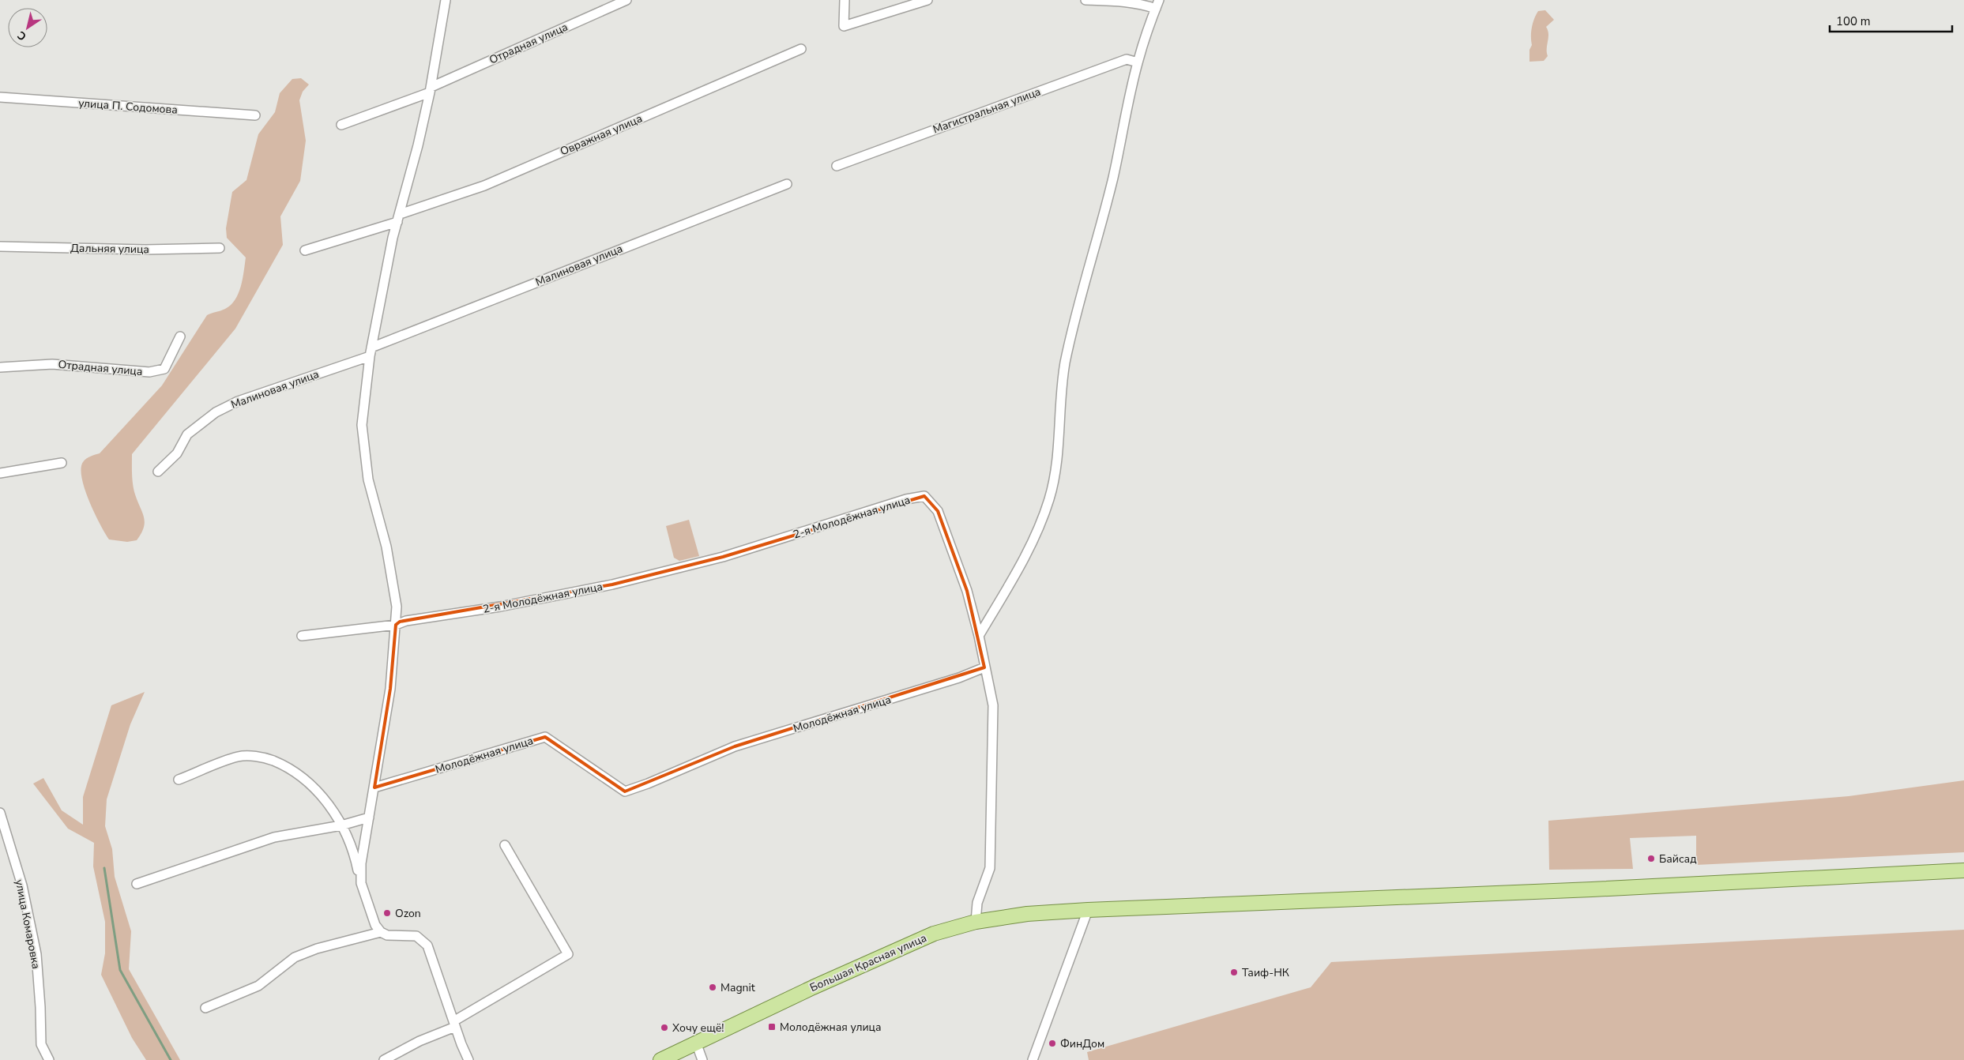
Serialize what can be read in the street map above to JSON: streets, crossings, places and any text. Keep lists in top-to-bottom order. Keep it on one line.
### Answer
{"streets":{"main road":["Большая Красная улица"],"street":["Отрадная улица","улица П. Содомова","Магистральная улица","Овражная улица","Дальняя улица","Малиновая улица","2-я Молодёжная улица","Молодёжная улица","улица Комаровка"]},"crossings":[["2-я Молодёжная улица","Молодёжная улица"],["2-я Молодёжная улица","Большая Красная улица"]],"places":{"other":["Байсад","Ozon","Таиф-НК","Magnit","Хочу ещё!","ФинДом"],"transit":["Молодёжная улица"]},"scale_bar":"100 m","north":"bottom left"}
